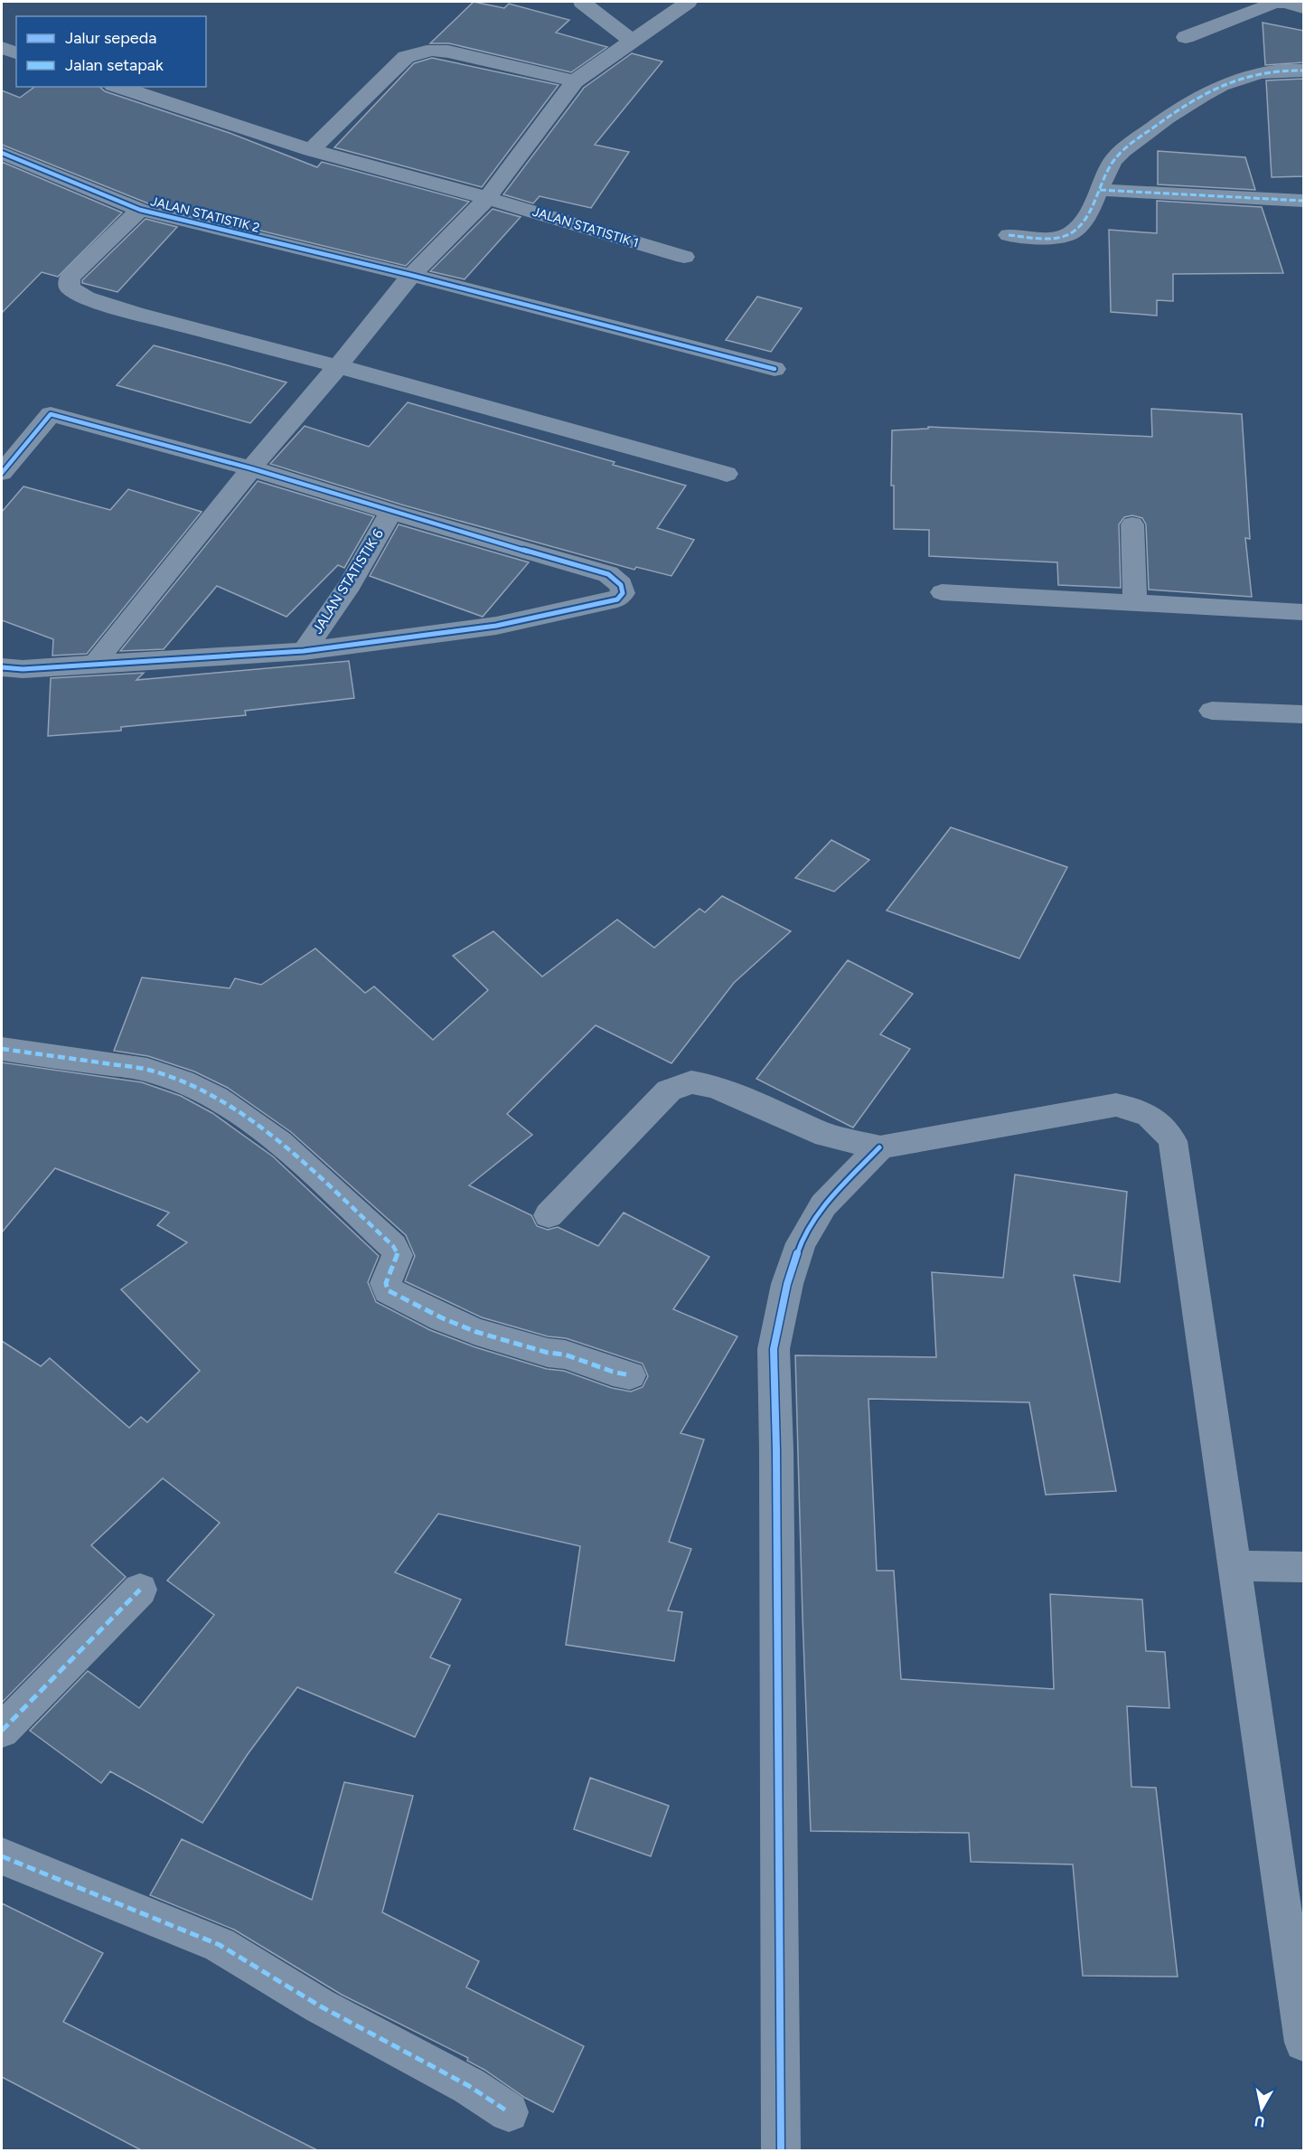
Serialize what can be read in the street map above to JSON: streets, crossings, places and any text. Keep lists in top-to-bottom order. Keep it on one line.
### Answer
{"streets":{"street":["JALAN STATISTIK 2","JALAN STATISTIK 1","JALAN STATISTIK 6"]},"legend":["Jalur sepeda","Jalan setapak"],"north":"bottom"}
